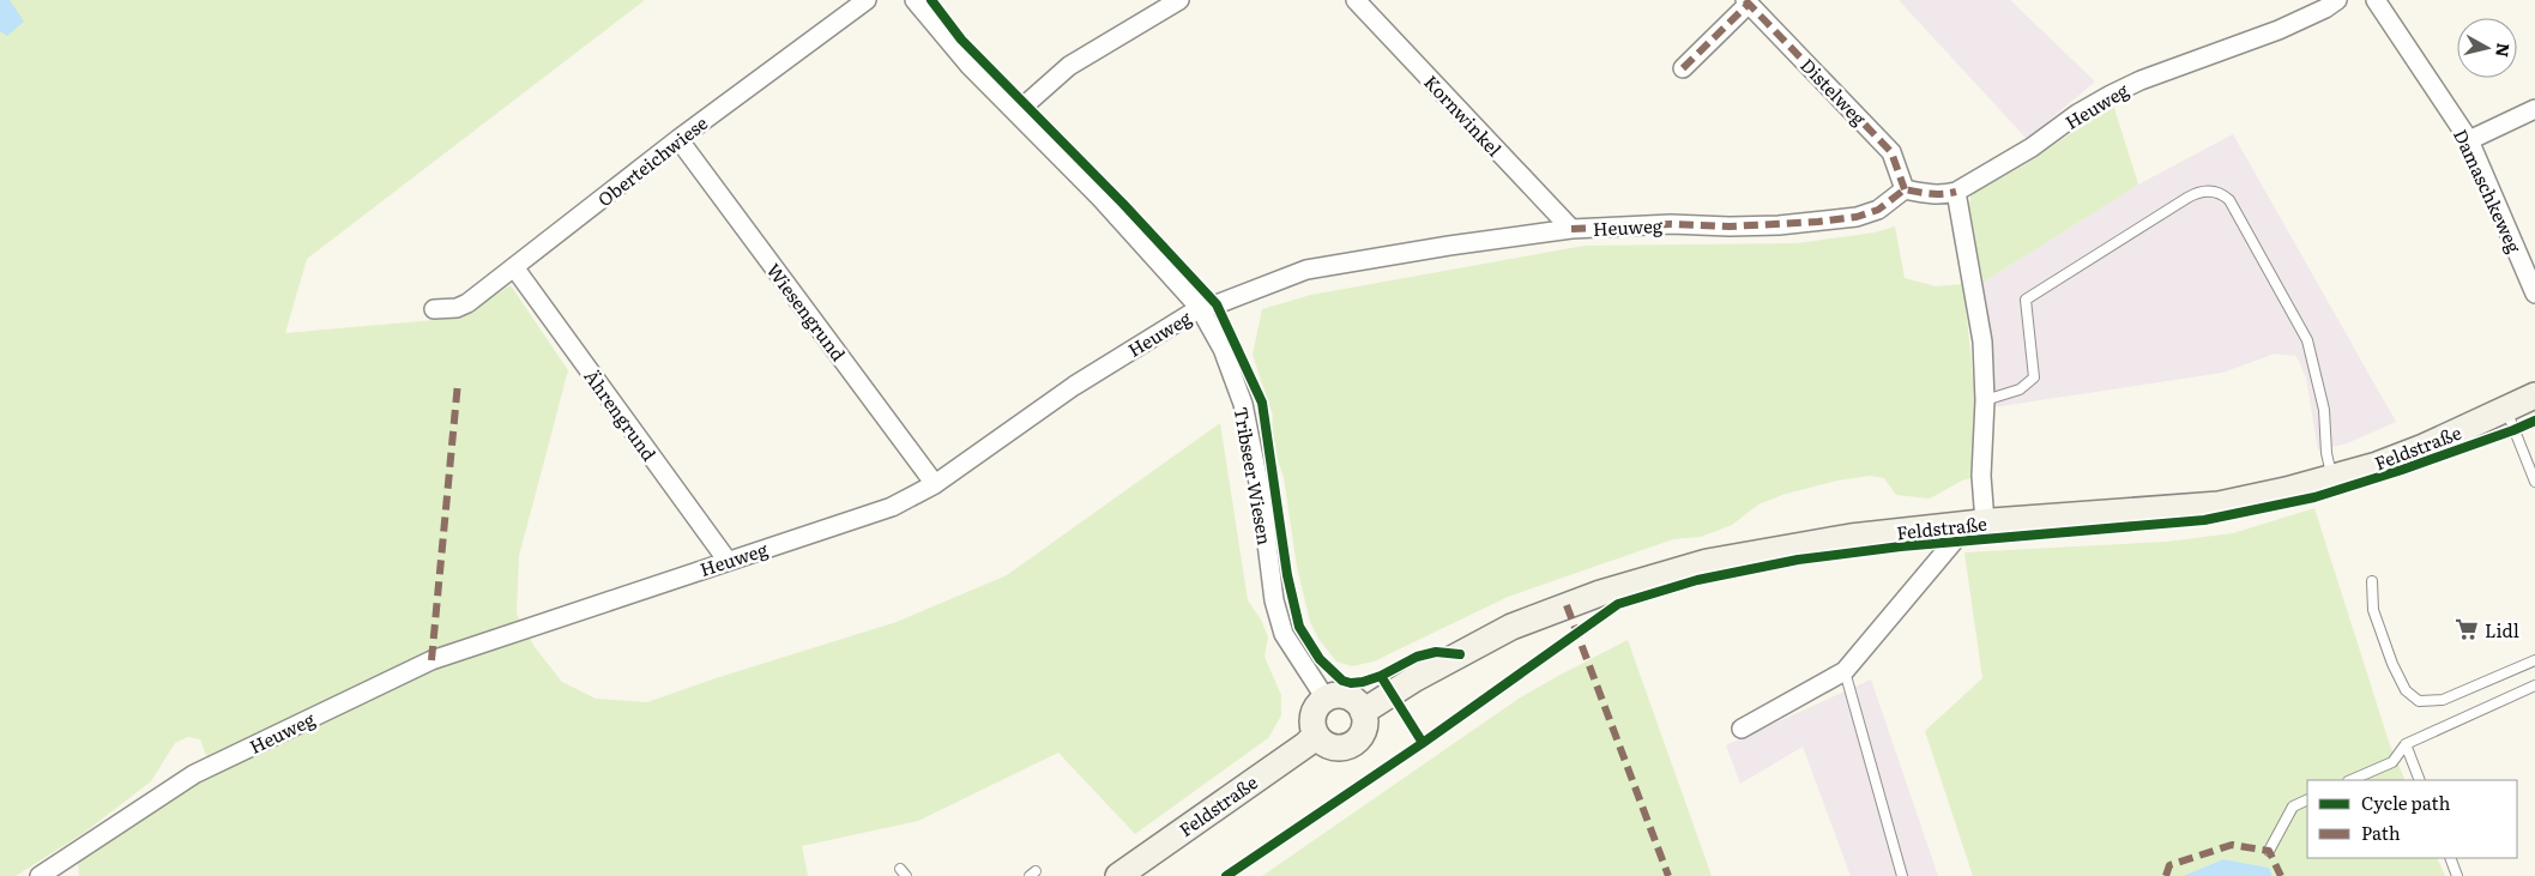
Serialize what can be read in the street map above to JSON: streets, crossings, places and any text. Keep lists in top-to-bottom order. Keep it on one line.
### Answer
{"streets":{"main road":["Feldstraße"],"street":["Distelweg","Heuweg","Kornwinkel","Oberteichwiese","Damaschkeweg","Wiesengrund","Ährengrund","Tribseer Wiesen"]},"crossings":[["Distelweg","Heuweg"],["Heuweg","Kornwinkel"],["Heuweg","Wiesengrund"],["Heuweg","Ährengrund"],["Heuweg","Tribseer Wiesen"],["Oberteichwiese","Wiesengrund"],["Oberteichwiese","Ährengrund"],["Feldstraße","Tribseer Wiesen"]],"places":{"supermarket":["Lidl"]},"legend":["Cycle path","Path"],"north":"right"}
